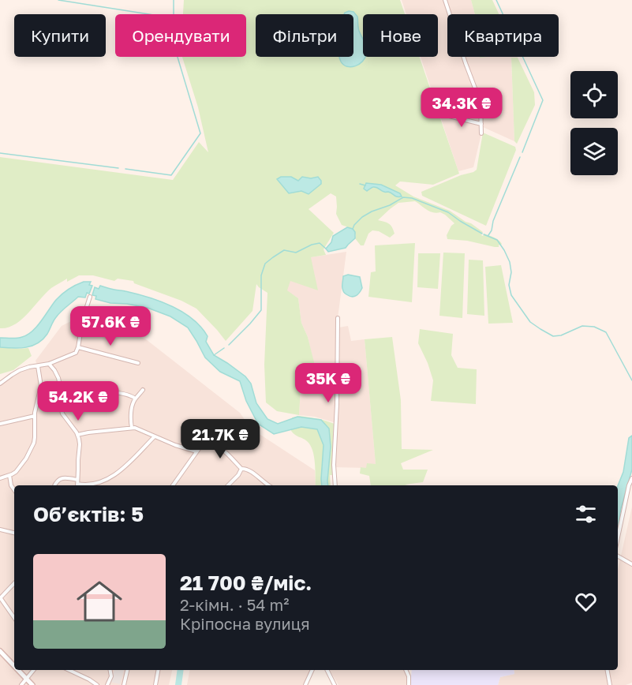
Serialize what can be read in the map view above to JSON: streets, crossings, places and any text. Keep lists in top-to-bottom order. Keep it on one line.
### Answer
{"page":{"chip":["Купити","Орендувати","Фільтри","Нове","Квартира"],"price":["34.3K ₴","57.6K ₴","35K ₴","54.2K ₴","21.7K ₴"],"heading":"Об’єктів: 5","list":[{"name":"21 700 ₴/міс.","note":"2-кімн. · 54 m² · Кріпосна вулиця"}]}}
